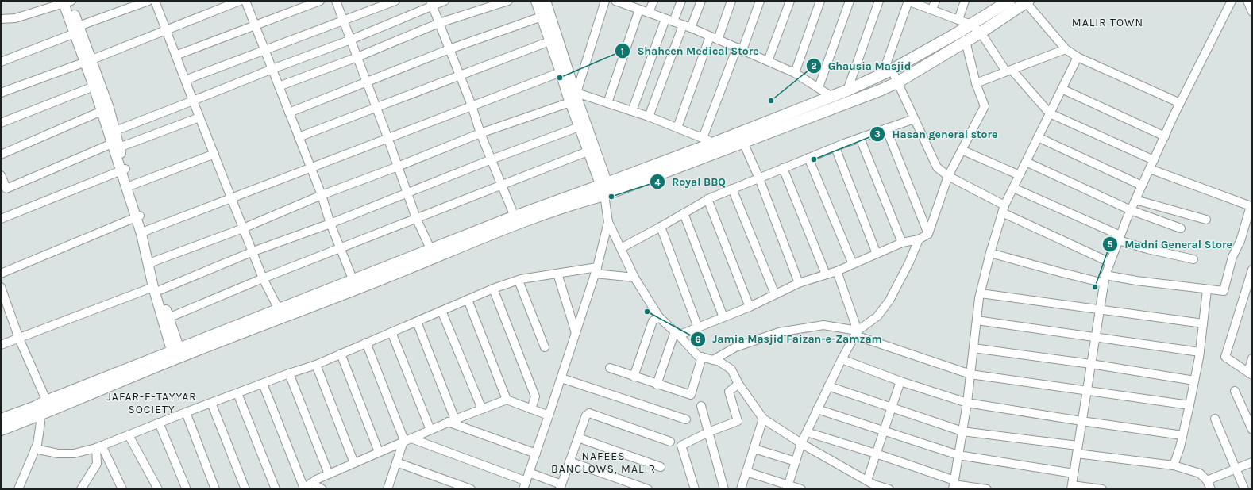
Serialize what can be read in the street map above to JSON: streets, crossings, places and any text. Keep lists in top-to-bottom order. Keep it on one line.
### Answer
{"districts":["MALIR TOWN","JAFAR-E-TAYYAR SOCIETY","NAFEES BANGLOWS, MALIR"],"places":["Shaheen Medical Store","Ghausia Masjid","Hasan general store","Royal BBQ","Madni General Store","Jamia Masjid Faizan-e-Zamzam"]}
